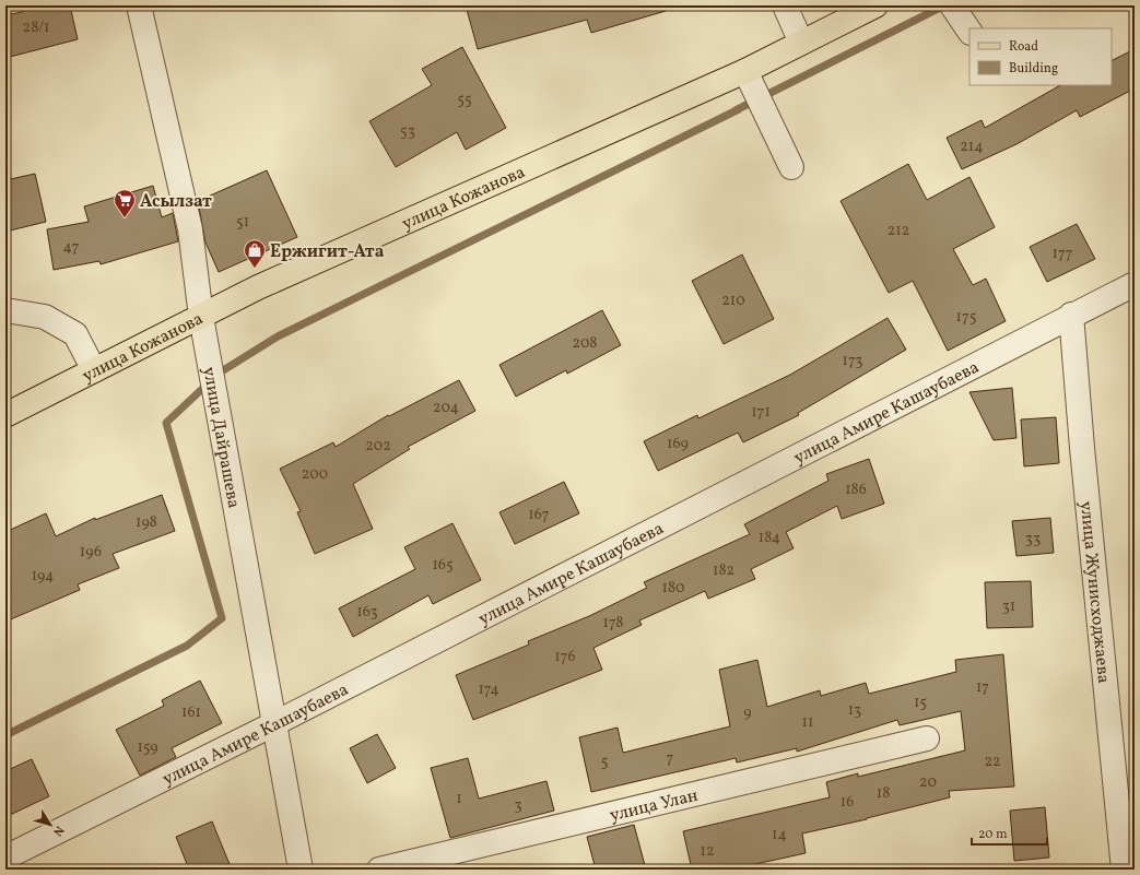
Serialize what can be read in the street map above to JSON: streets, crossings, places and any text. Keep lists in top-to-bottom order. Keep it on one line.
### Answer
{"streets":{"main road":["улица Кожанова"],"street":["улица Амире Кашаубаева","улица Дайрашева","улица Жунисходжаева","улица Улан"]},"crossings":[["улица Кожанова","улица Дайрашева"],["улица Амире Кашаубаева","улица Дайрашева"],["улица Амире Кашаубаева","улица Жунисходжаева"]],"places":{"supermarket":["Асылзат"],"shop":["Ержигит-Ата"]},"house_numbers":["28/1","55","53","214","51","212","47","177","210","175","208","173","204","171","169","202","200","186","167","198","184","33","196","165","182","194","180","31","163","178","176","17","174","15","13","161","9","11","159","7","5","22","20","18","1","16","3","14","12"],"legend":["Road","Building"],"scale_bar":"20 m","north":"bottom right"}
